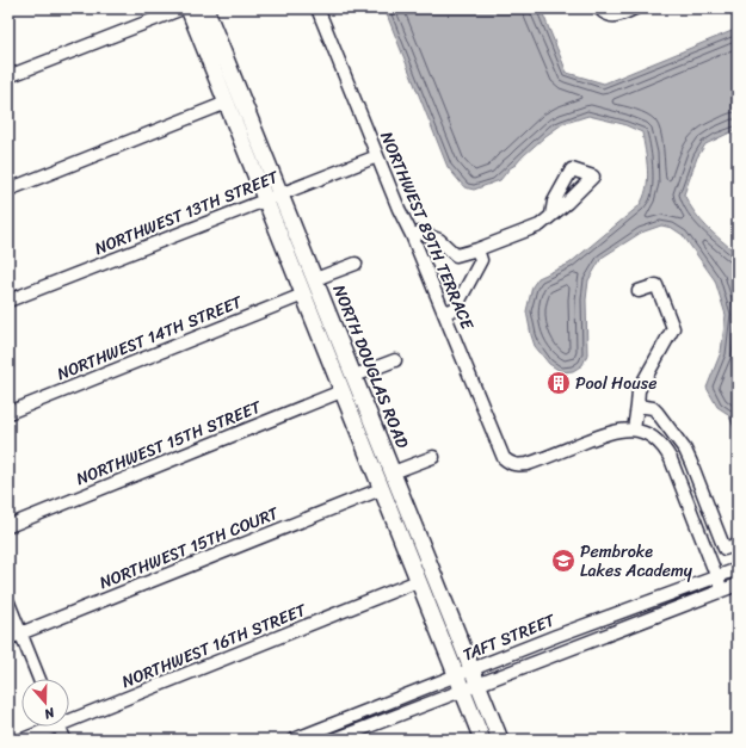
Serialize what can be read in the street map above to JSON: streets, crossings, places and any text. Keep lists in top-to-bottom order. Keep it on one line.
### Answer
{"streets":{"main road":["NORTH DOUGLAS ROAD"],"street":["NORTHWEST 13TH STREET","NORTHWEST 89TH TERRACE","NORTHWEST 14TH STREET","NORTHWEST 15TH STREET","NORTHWEST 15TH COURT","TAFT STREET","NORTHWEST 16TH STREET"]},"crossings":[["NORTHWEST 13TH STREET","NORTHWEST 89TH TERRACE"],["NORTHWEST 13TH STREET","NORTH DOUGLAS ROAD"],["NORTH DOUGLAS ROAD","TAFT STREET"]],"places":{"building":["Pool House"],"school or university":["Pembroke Lakes Academy"]},"north":"bottom"}
